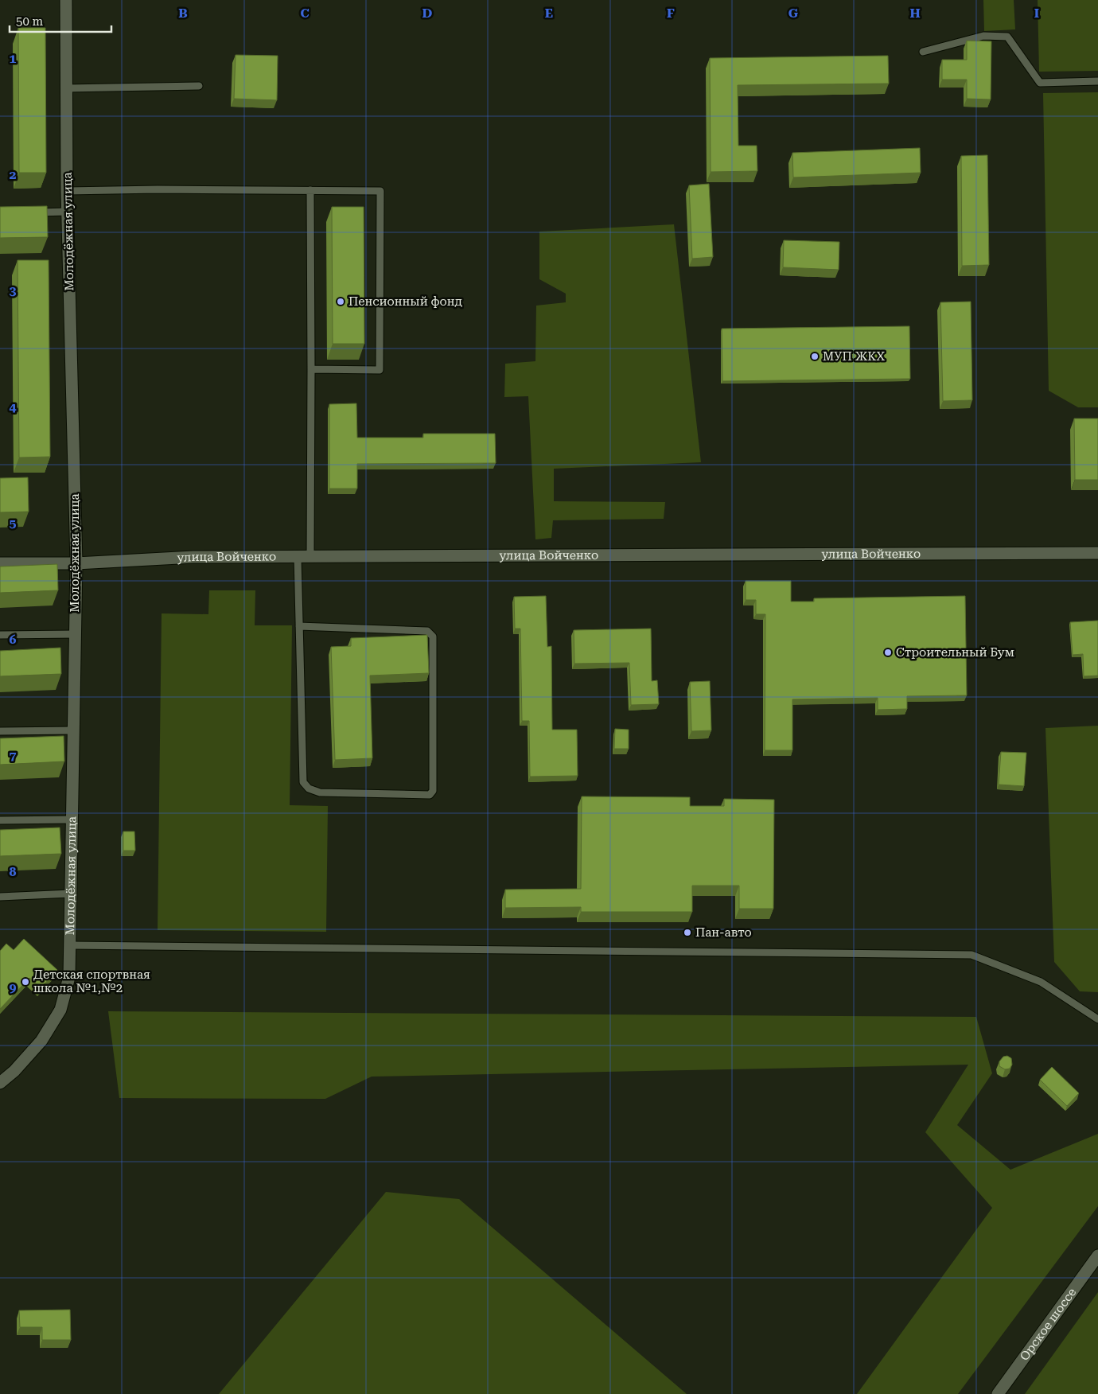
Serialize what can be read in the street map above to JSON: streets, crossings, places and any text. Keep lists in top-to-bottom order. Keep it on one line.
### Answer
{"streets":{"main road":["Молодёжная улица","улица Войченко","Орское шоссе"]},"crossings":[["Молодёжная улица","улица Войченко"]],"places":["Пенсионный фонд","МУП ЖКХ","Строительный Бум","Пан-авто","Детская спортвная школа №1,№2"],"scale_bar":"50 m","grid":{"columns":["B","C","D","E","F","G","H","I"],"rows":["1","2","3","4","5","6","7","8","9"]}}
